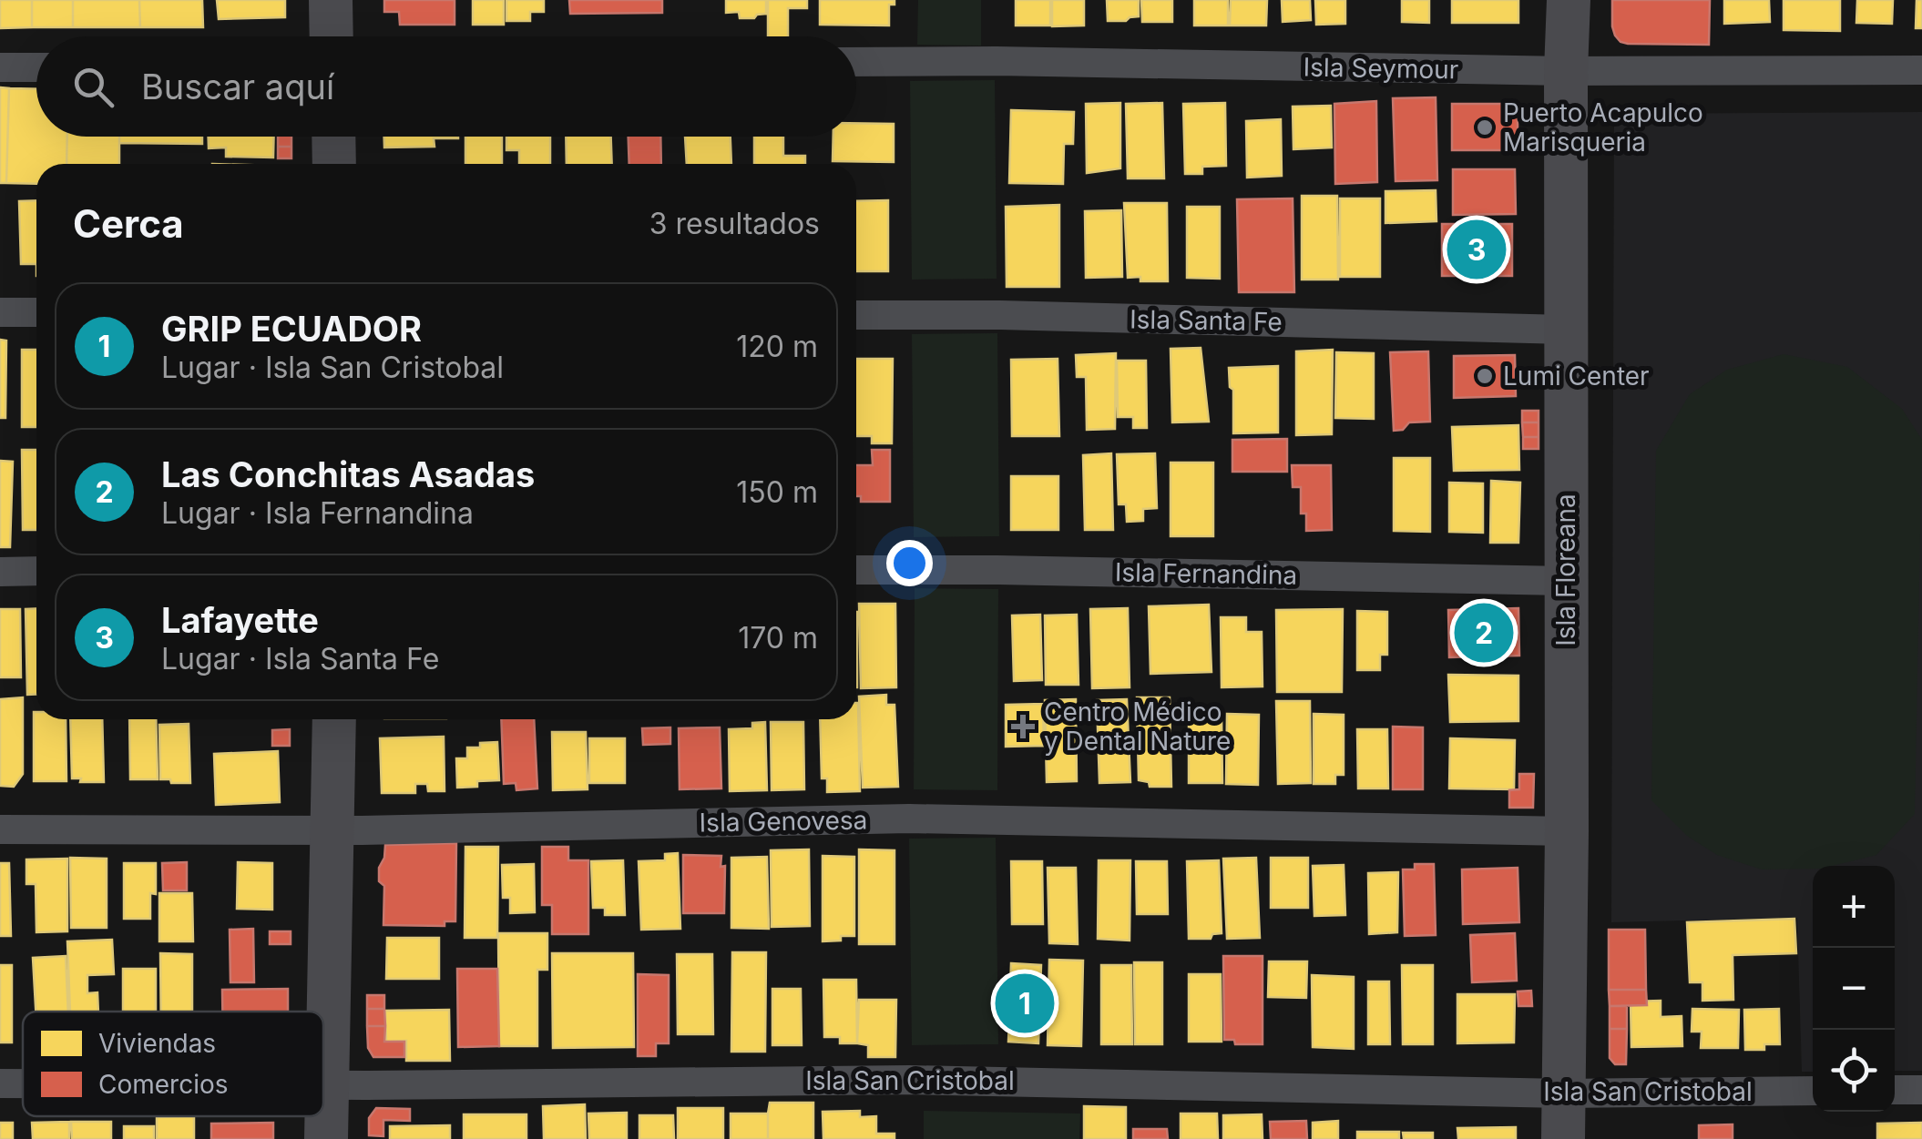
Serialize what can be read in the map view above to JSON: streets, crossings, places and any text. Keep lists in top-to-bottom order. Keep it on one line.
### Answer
{"streets":{"street":["Isla Seymour","Isla Santa Fe","Isla Floreana","Isla Fernandina","Isla Genovesa","Isla San Cristobal"]},"crossings":[["Isla Seymour","Isla Floreana"],["Isla Santa Fe","Isla Floreana"],["Isla Floreana","Isla Fernandina"],["Isla Floreana","Isla Genovesa"],["Isla Floreana","Isla San Cristobal"]],"places":{"other":["Puerto Acapulco Marisqueria","Lumi Center"],"health":["Centro Médico y Dental Nature"]},"legend":["Viviendas","Comercios"],"page":{"search":"Buscar aquí","heading":["Cerca","3 resultados"],"pins":["3","2","1"],"list":[{"mark":"1","name":"GRIP ECUADOR","note":"Lugar · Isla San Cristobal","value":"120 m"},{"mark":"2","name":"Las Conchitas Asadas","note":"Lugar · Isla Fernandina","value":"150 m"},{"mark":"3","name":"Lafayette","note":"Lugar · Isla Santa Fe","value":"170 m"}],"map_buttons":["+","−"]}}
